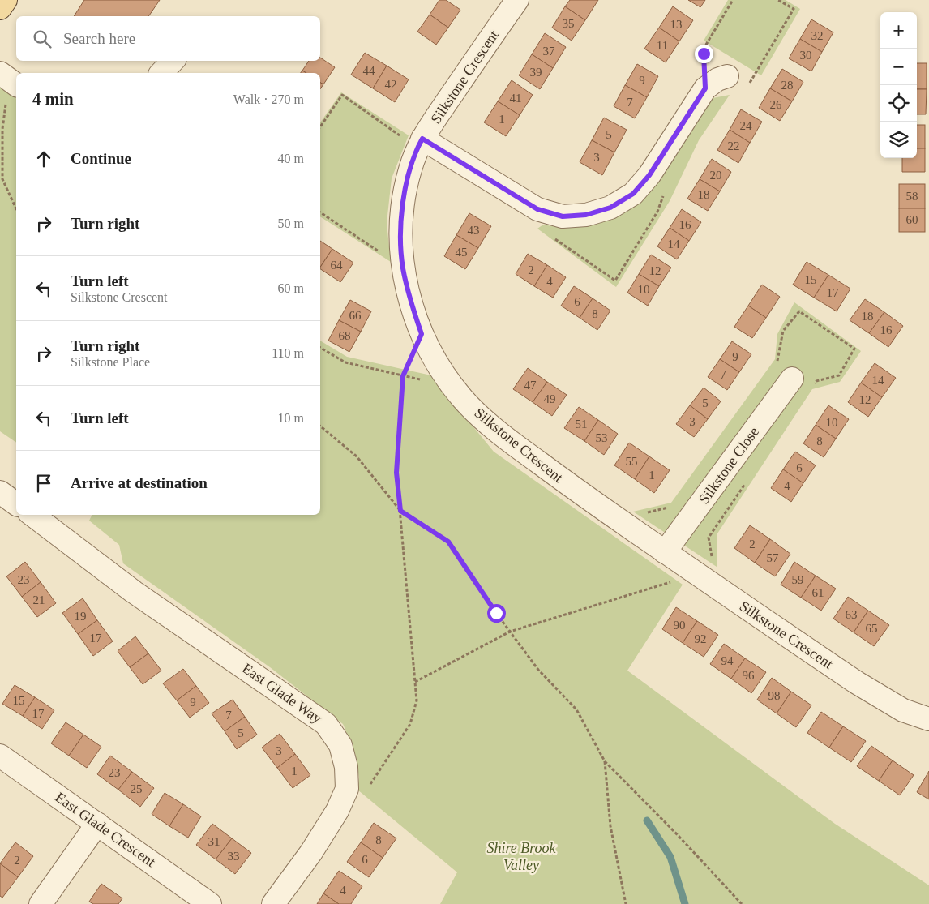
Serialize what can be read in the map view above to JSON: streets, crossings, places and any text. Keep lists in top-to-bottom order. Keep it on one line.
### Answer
{"streets":{"street":["Silkstone Crescent","Silkstone Close","East Glade Way","East Glade Crescent"]},"crossings":[["Silkstone Crescent","Silkstone Close"]],"parks":["Shire Brook Valley"],"house_numbers":["35","13","32","11","37","30","44","39","9","42","28","41","7","26","1","24","5","22","3","20","18","58","60","16","43","14","45","64","2","12","15","4","10","17","6","8","66","18","16","68","9","7","14","47","49","12","5","3","10","51","53","8","55","6","1","4","2","57","23","59","61","21","63","19","90","65","17","92","94","96","98","15","9","17","7","5","3","1","23","25","8","31","33","6","2","4"],"page":{"map_buttons":["+","−"],"search":"Search here","heading":["4 min","Walk · 270 m"],"list":[["Continue","40 m"],["Turn right","50 m"],["Turn left","Silkstone Crescent","60 m"],["Turn right","Silkstone Place","110 m"],["Turn left","10 m"],"Arrive at destination"]}}
